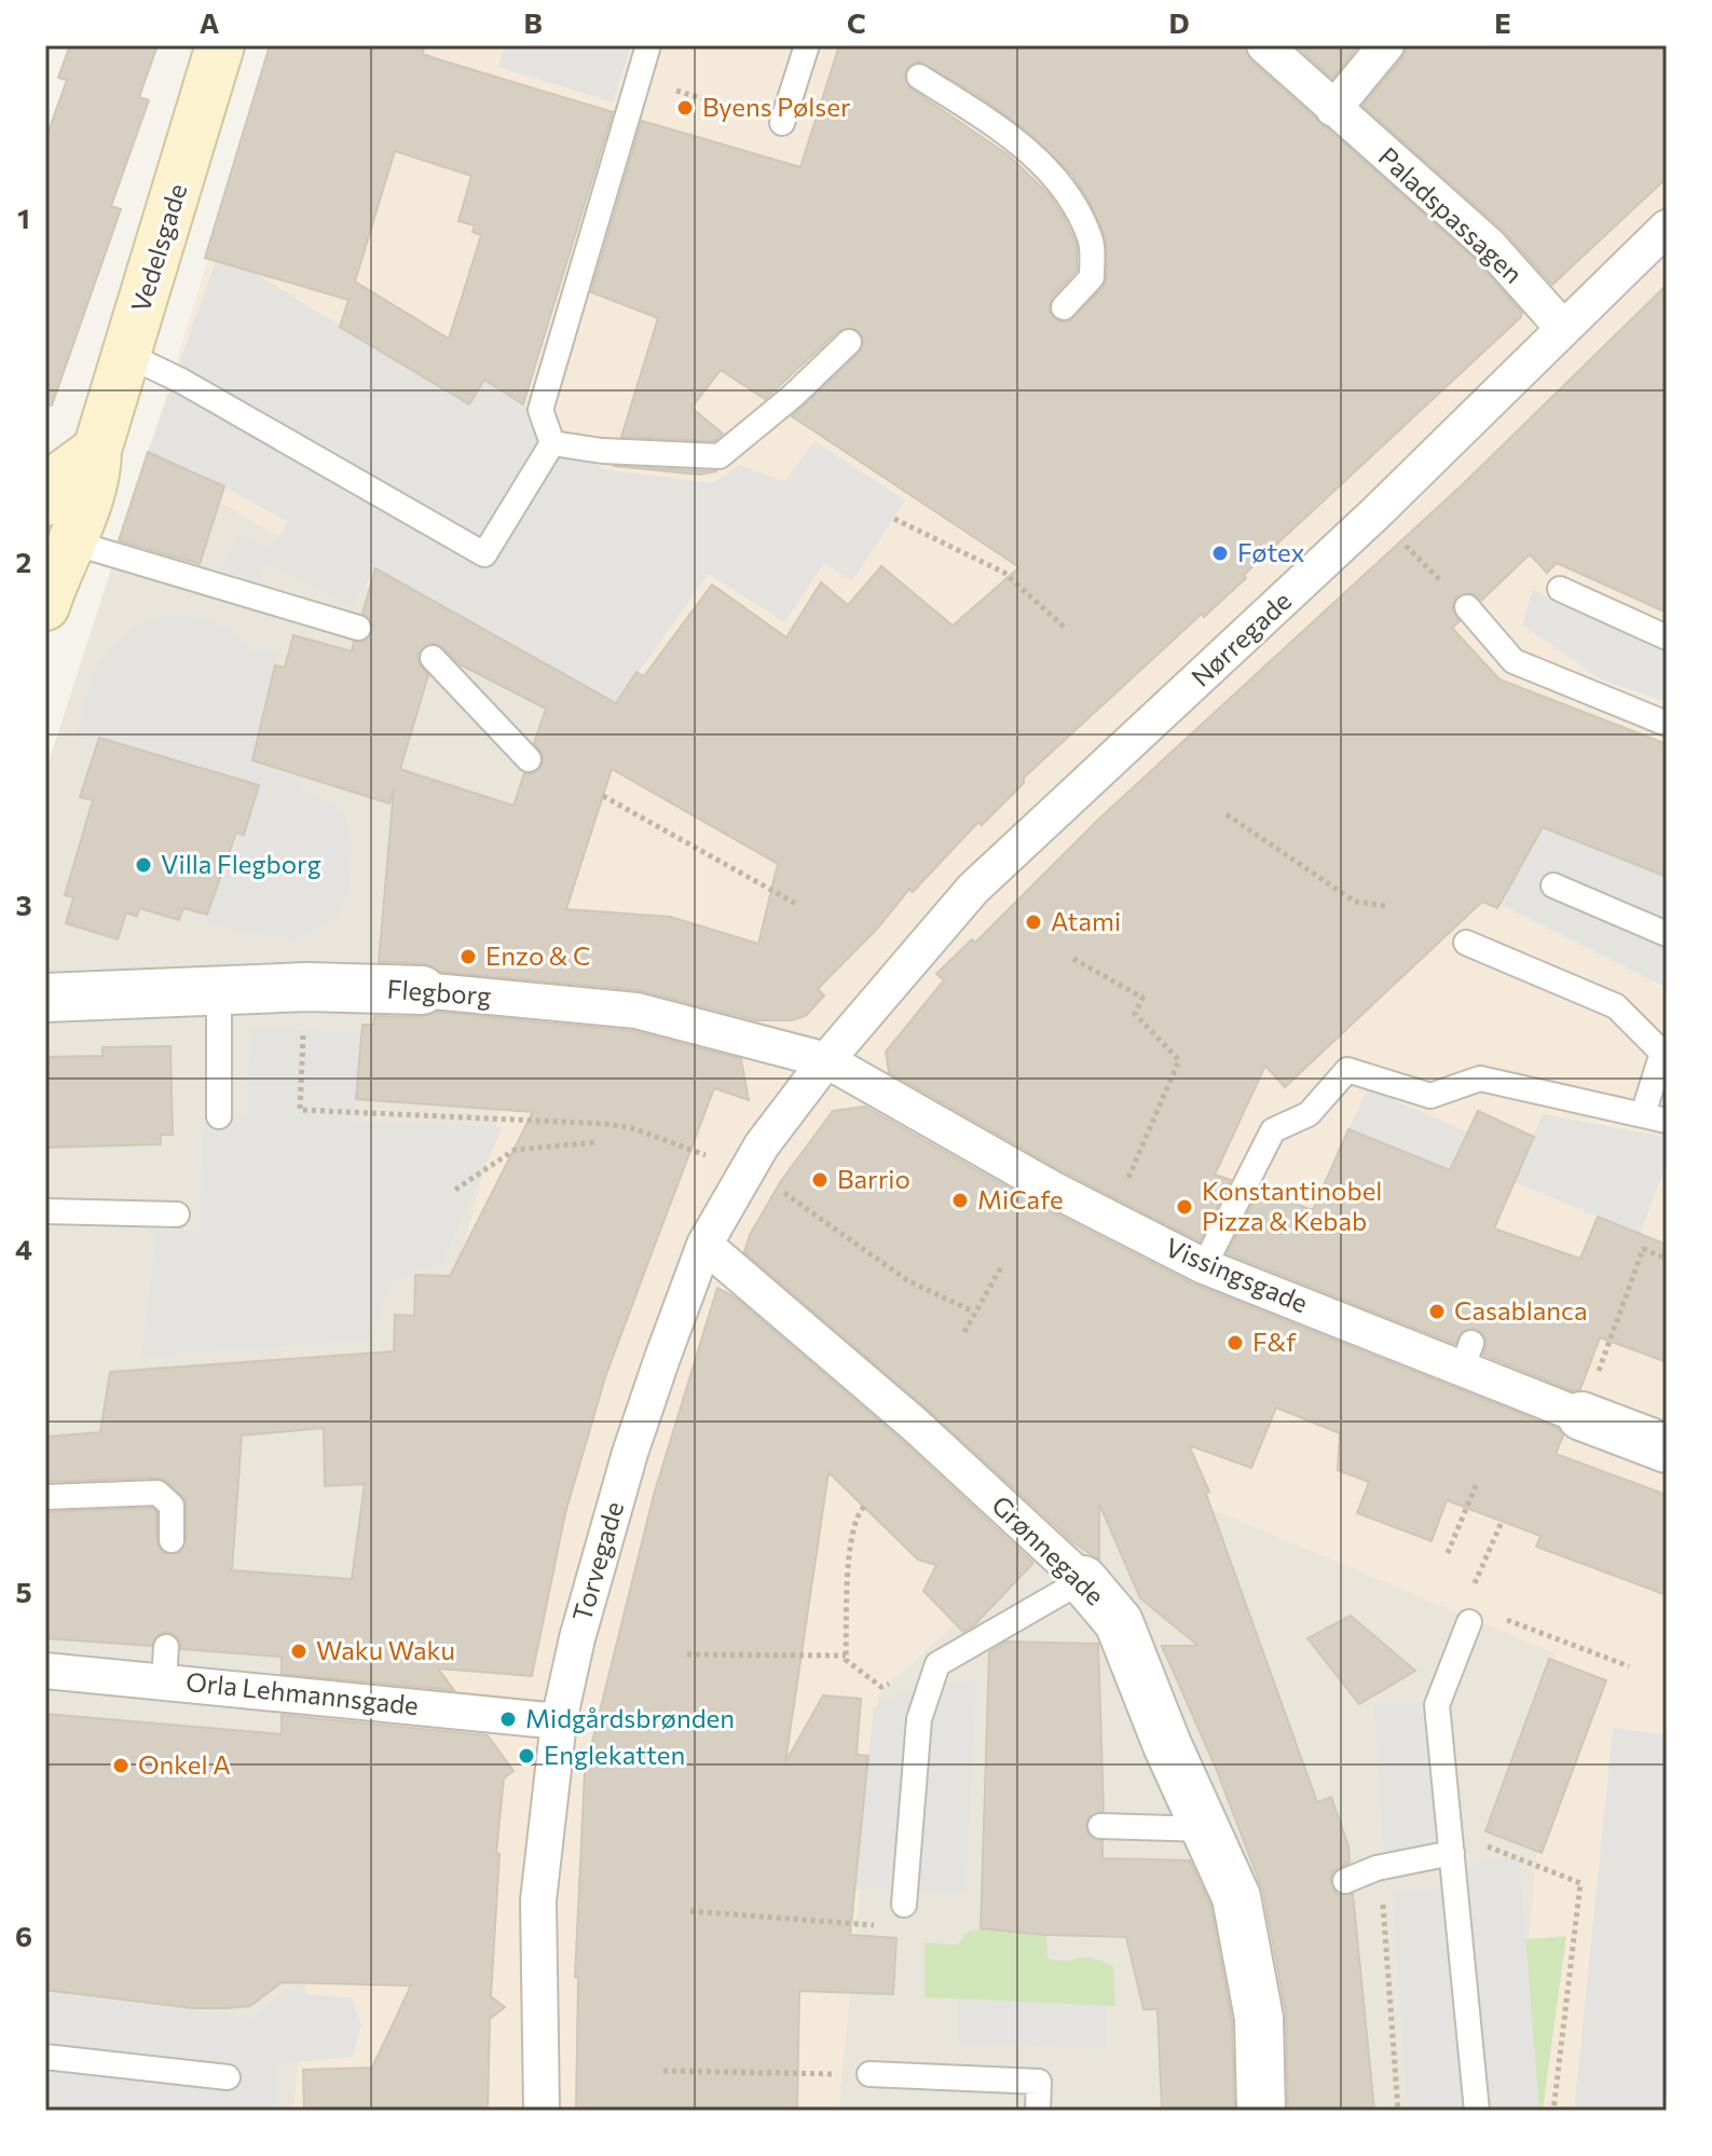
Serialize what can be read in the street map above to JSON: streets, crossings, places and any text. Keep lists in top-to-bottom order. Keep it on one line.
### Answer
{"streets":{"main road":["Vedelsgade"],"street":["Paladspassagen","Nørregade","Flegborg","Vissingsgade","Grønnegade","Torvegade","Orla Lehmannsgade"]},"crossings":[["Paladspassagen","Nørregade"],["Nørregade","Flegborg"],["Nørregade","Vissingsgade"],["Nørregade","Torvegade"],["Flegborg","Vissingsgade"],["Flegborg","Torvegade"],["Vissingsgade","Torvegade"],["Grønnegade","Torvegade"],["Torvegade","Orla Lehmannsgade"]],"places":["Byens Pølser","Føtex","Villa Flegborg","Atami","Enzo & C","Barrio","MiCafe","Konstantinobel Pizza & Kebab","Casablanca","F&f","Waku Waku","Midgårdsbrønden","Englekatten","Onkel A"],"grid":{"columns":["A","B","C","D","E"],"rows":["1","2","3","4","5","6"]}}
